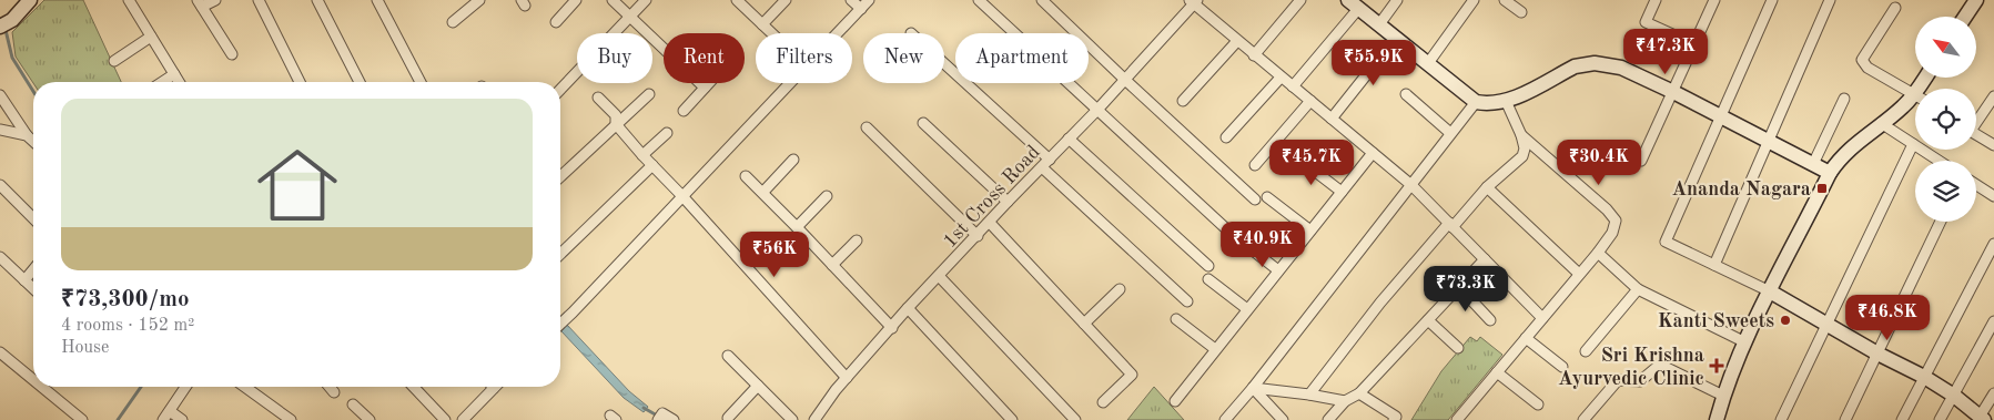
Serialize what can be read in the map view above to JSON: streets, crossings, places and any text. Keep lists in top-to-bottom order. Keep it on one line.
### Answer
{"streets":{"street":["1st Cross Road"]},"places":{"transit":["Ananda Nagara"],"other":["Kanti Sweets"],"health":["Sri Krishna Ayurvedic Clinic"]},"north":"top left","page":{"price":["₹47.3K","₹55.9K","₹45.7K","₹30.4K","₹40.9K","₹56K","₹73.3K","₹46.8K"],"chip":["Buy","Rent","Filters","New","Apartment"],"list":[{"name":"₹73,300/mo","note":"4 rooms · 152 m² · House"}]}}
